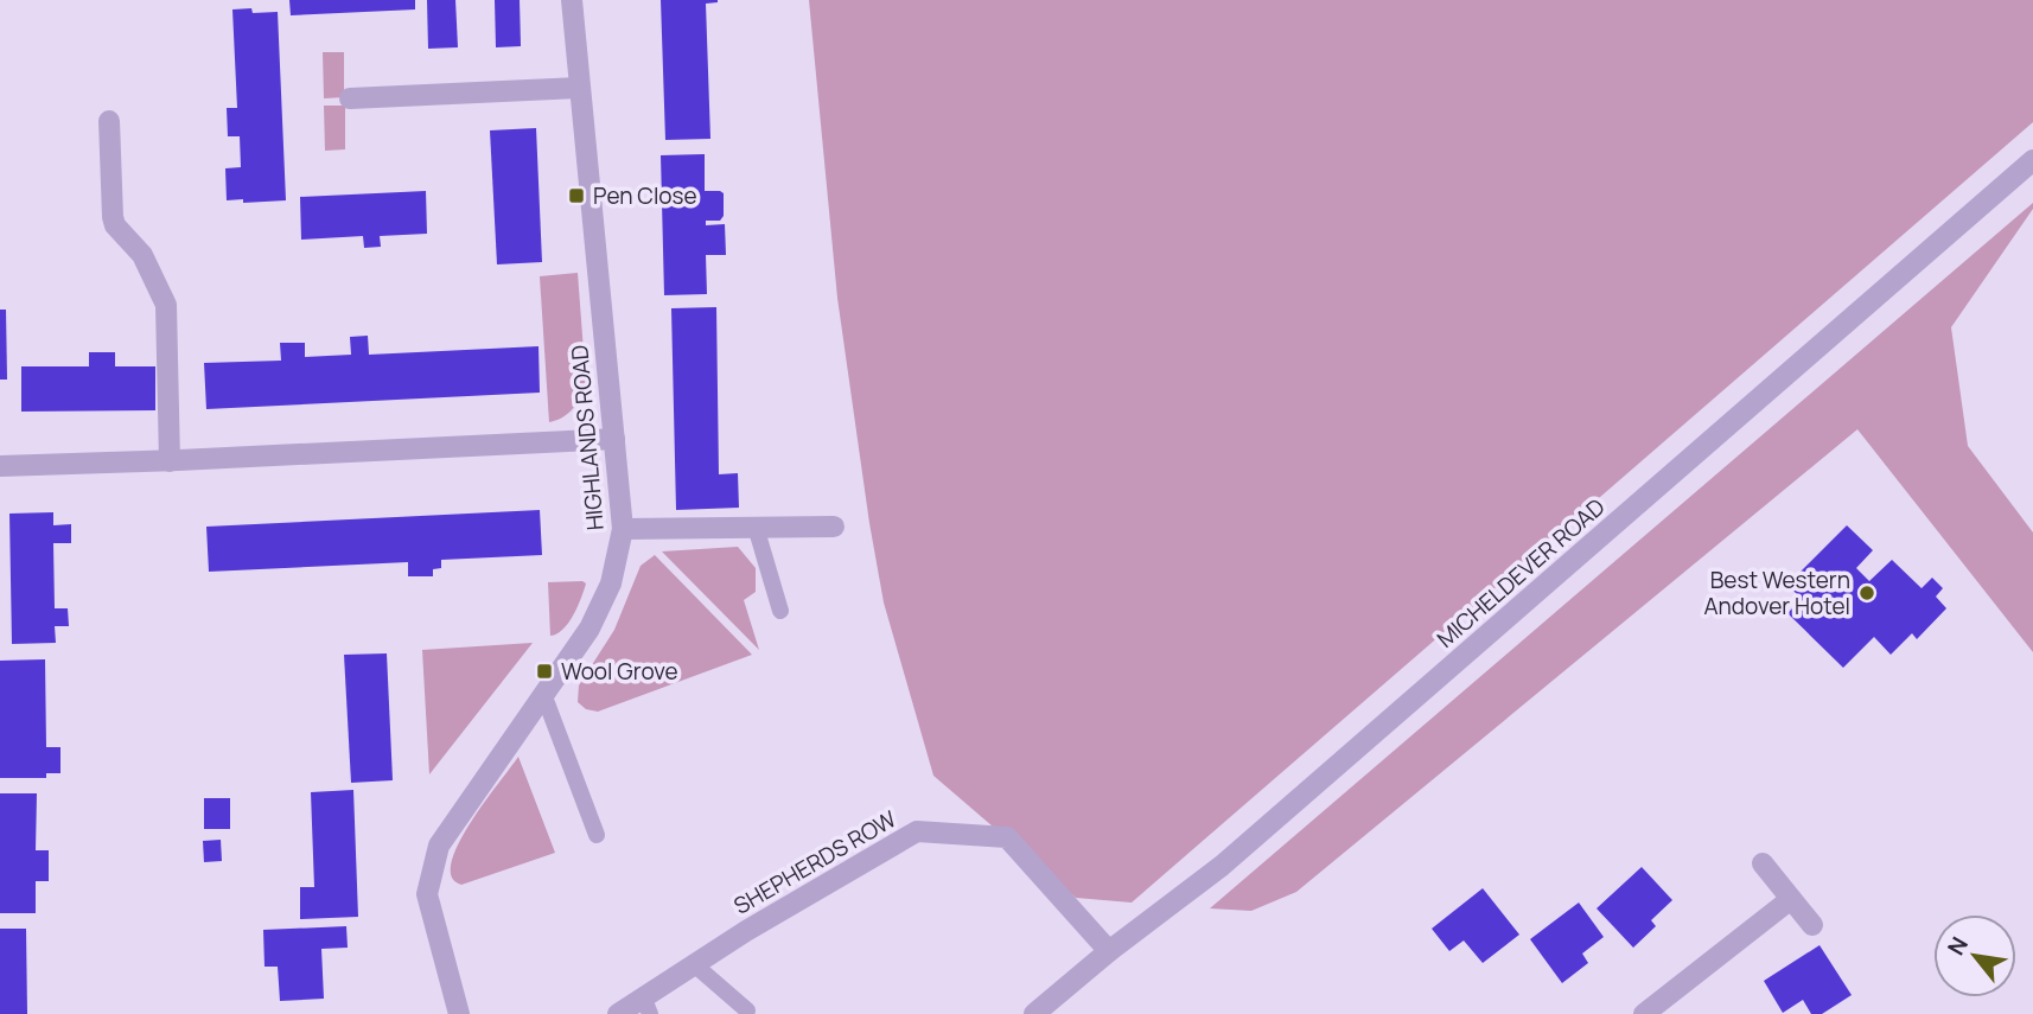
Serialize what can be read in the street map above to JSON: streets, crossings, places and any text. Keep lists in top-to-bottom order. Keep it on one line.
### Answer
{"streets":{"street":["HIGHLANDS ROAD","MICHELDEVER ROAD","SHEPHERDS ROW"]},"crossings":[["MICHELDEVER ROAD","SHEPHERDS ROW"]],"places":{"transit":["Pen Close","Wool Grove"],"other":["Best Western Andover Hotel"]},"north":"top left"}
